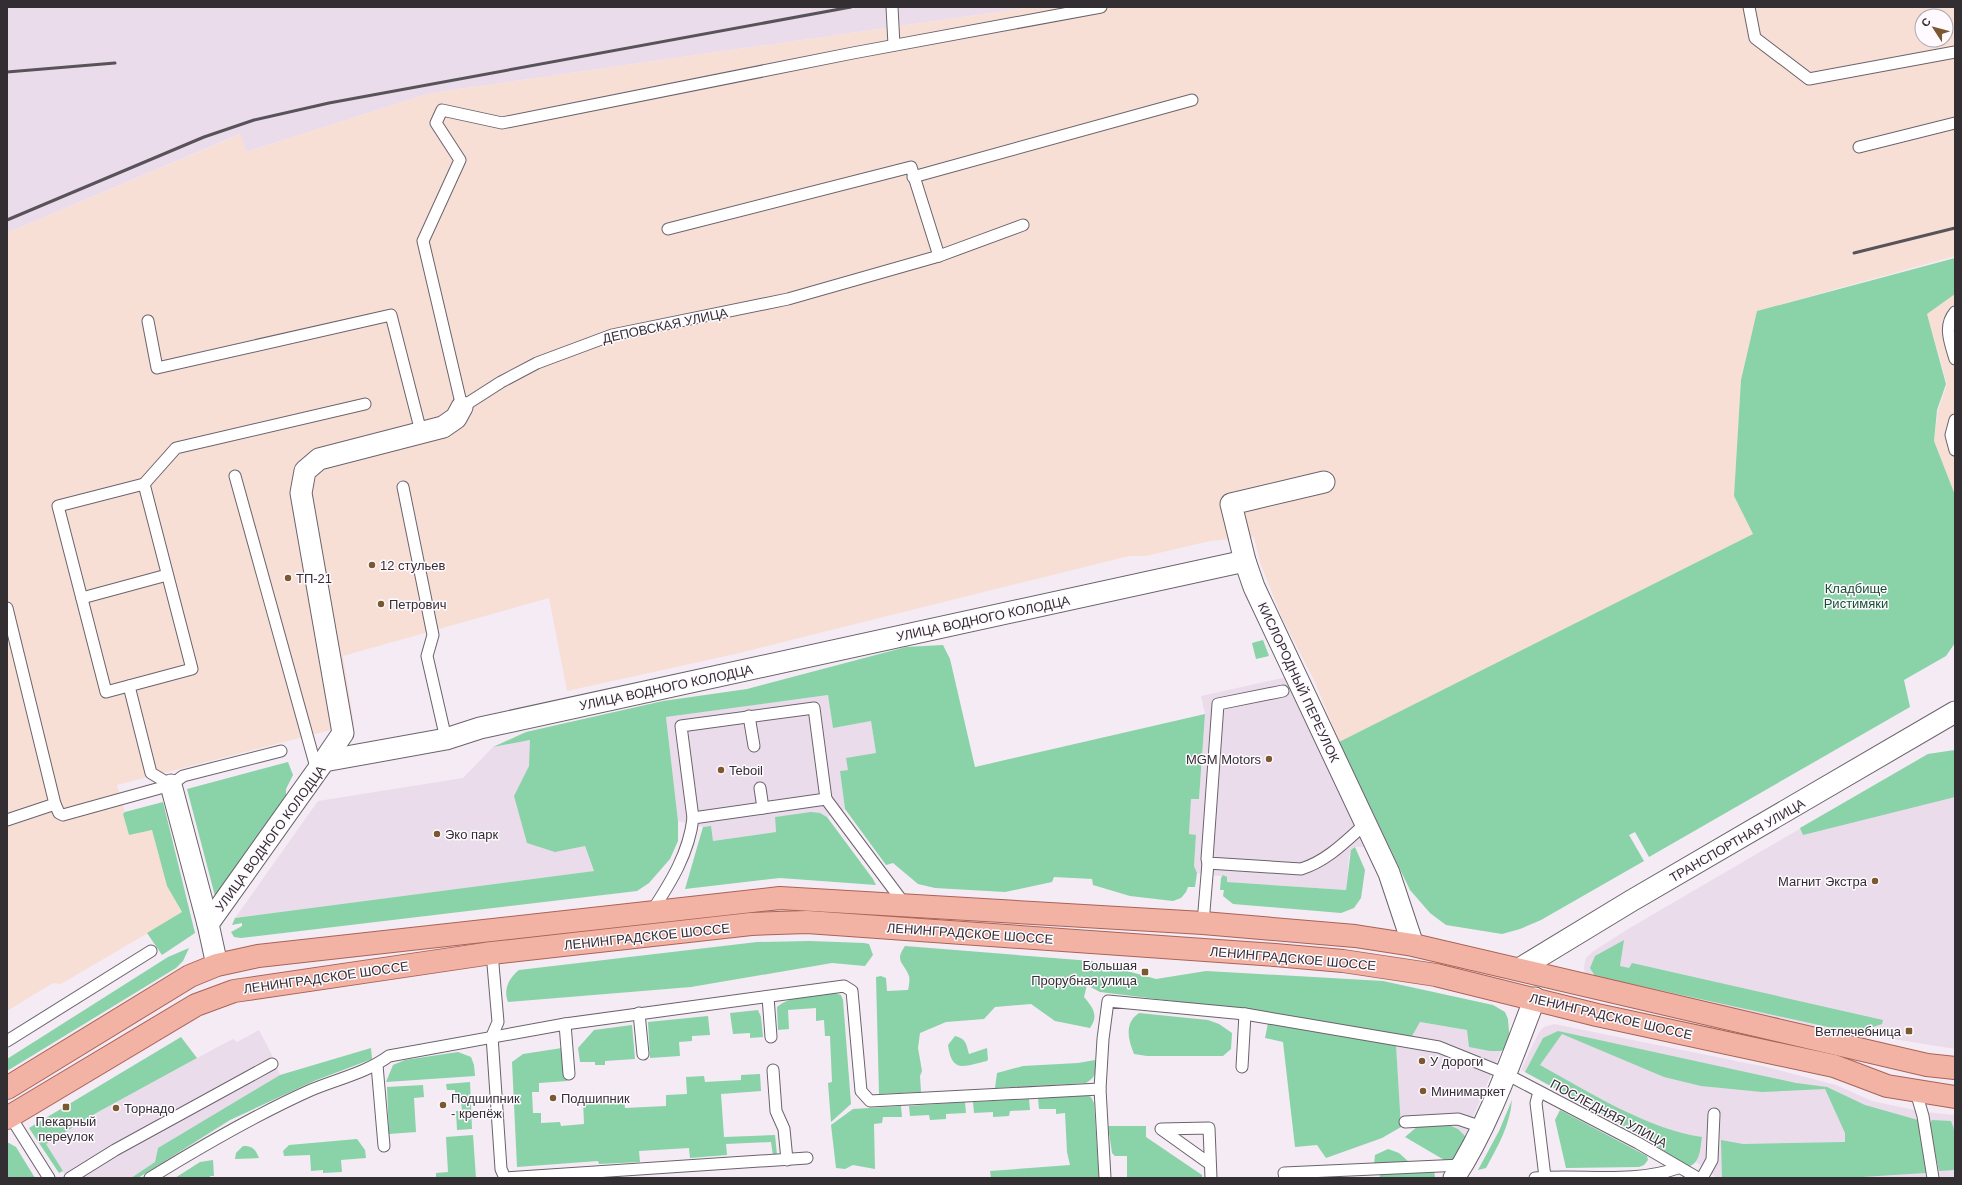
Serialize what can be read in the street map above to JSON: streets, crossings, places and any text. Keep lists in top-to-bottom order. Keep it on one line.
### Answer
{"streets":{"main road":["ЛЕНИНГРАДСКОЕ ШОССЕ"],"street":["ДЕПОВСКАЯ УЛИЦА","УЛИЦА ВОДНОГО КОЛОДЦА","КИСЛОРОДНЫЙ ПЕРЕУЛОК","ТРАНСПОРТНАЯ УЛИЦА"],"lane":["ПОСЛЕДНЯЯ УЛИЦА"]},"crossings":[["ДЕПОВСКАЯ УЛИЦА","УЛИЦА ВОДНОГО КОЛОДЦА"],["УЛИЦА ВОДНОГО КОЛОДЦА","КИСЛОРОДНЫЙ ПЕРЕУЛОК"],["УЛИЦА ВОДНОГО КОЛОДЦА","ЛЕНИНГРАДСКОЕ ШОССЕ"],["КИСЛОРОДНЫЙ ПЕРЕУЛОК","ЛЕНИНГРАДСКОЕ ШОССЕ"],["ТРАНСПОРТНАЯ УЛИЦА","ЛЕНИНГРАДСКОЕ ШОССЕ"]],"parks":["Кладбище Ристимяки"],"places":{"other":["12 стульев","ТП-21","Петрович","MGM Motors","Teboil","Эко парк","Магнит Экстра","У дороги","Минимаркет","Подшипник","Подшипник - крепёж","Торнадо"],"transit":["Большая Прорубная улица","Ветлечебница","Пекарный переулок"]},"north":"top left"}
